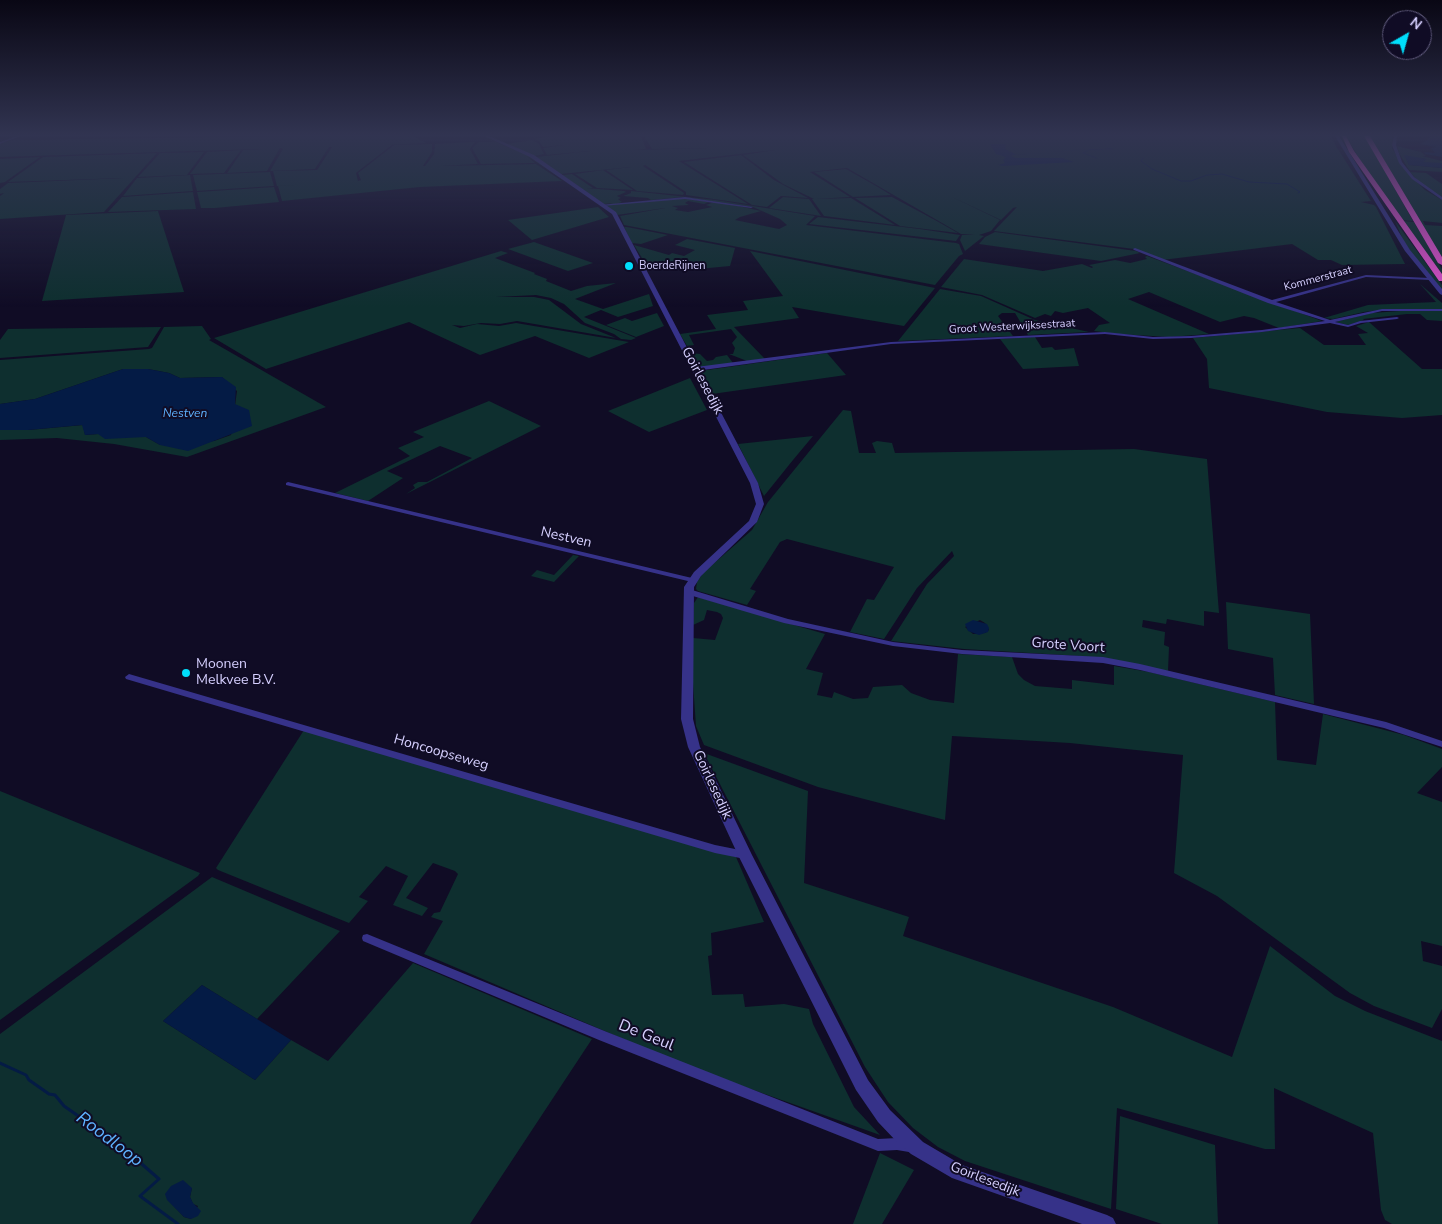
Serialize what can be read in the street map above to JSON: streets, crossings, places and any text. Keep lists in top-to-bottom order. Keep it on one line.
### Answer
{"streets":{"street":["Kommerstraat","Groot Westerwijksestraat","Goirlesedijk","Nestven","Grote Voort","Honcoopseweg","De Geul"]},"crossings":[["Kommerstraat","Groot Westerwijksestraat"],["Groot Westerwijksestraat","Goirlesedijk"],["Goirlesedijk","Nestven"],["Goirlesedijk","Grote Voort"],["Goirlesedijk","Honcoopseweg"],["Goirlesedijk","De Geul"]],"water":["Nestven","Roodloop"],"places":["BoerdeRijnen","Moonen Melkvee B.V."],"north":"top right"}
